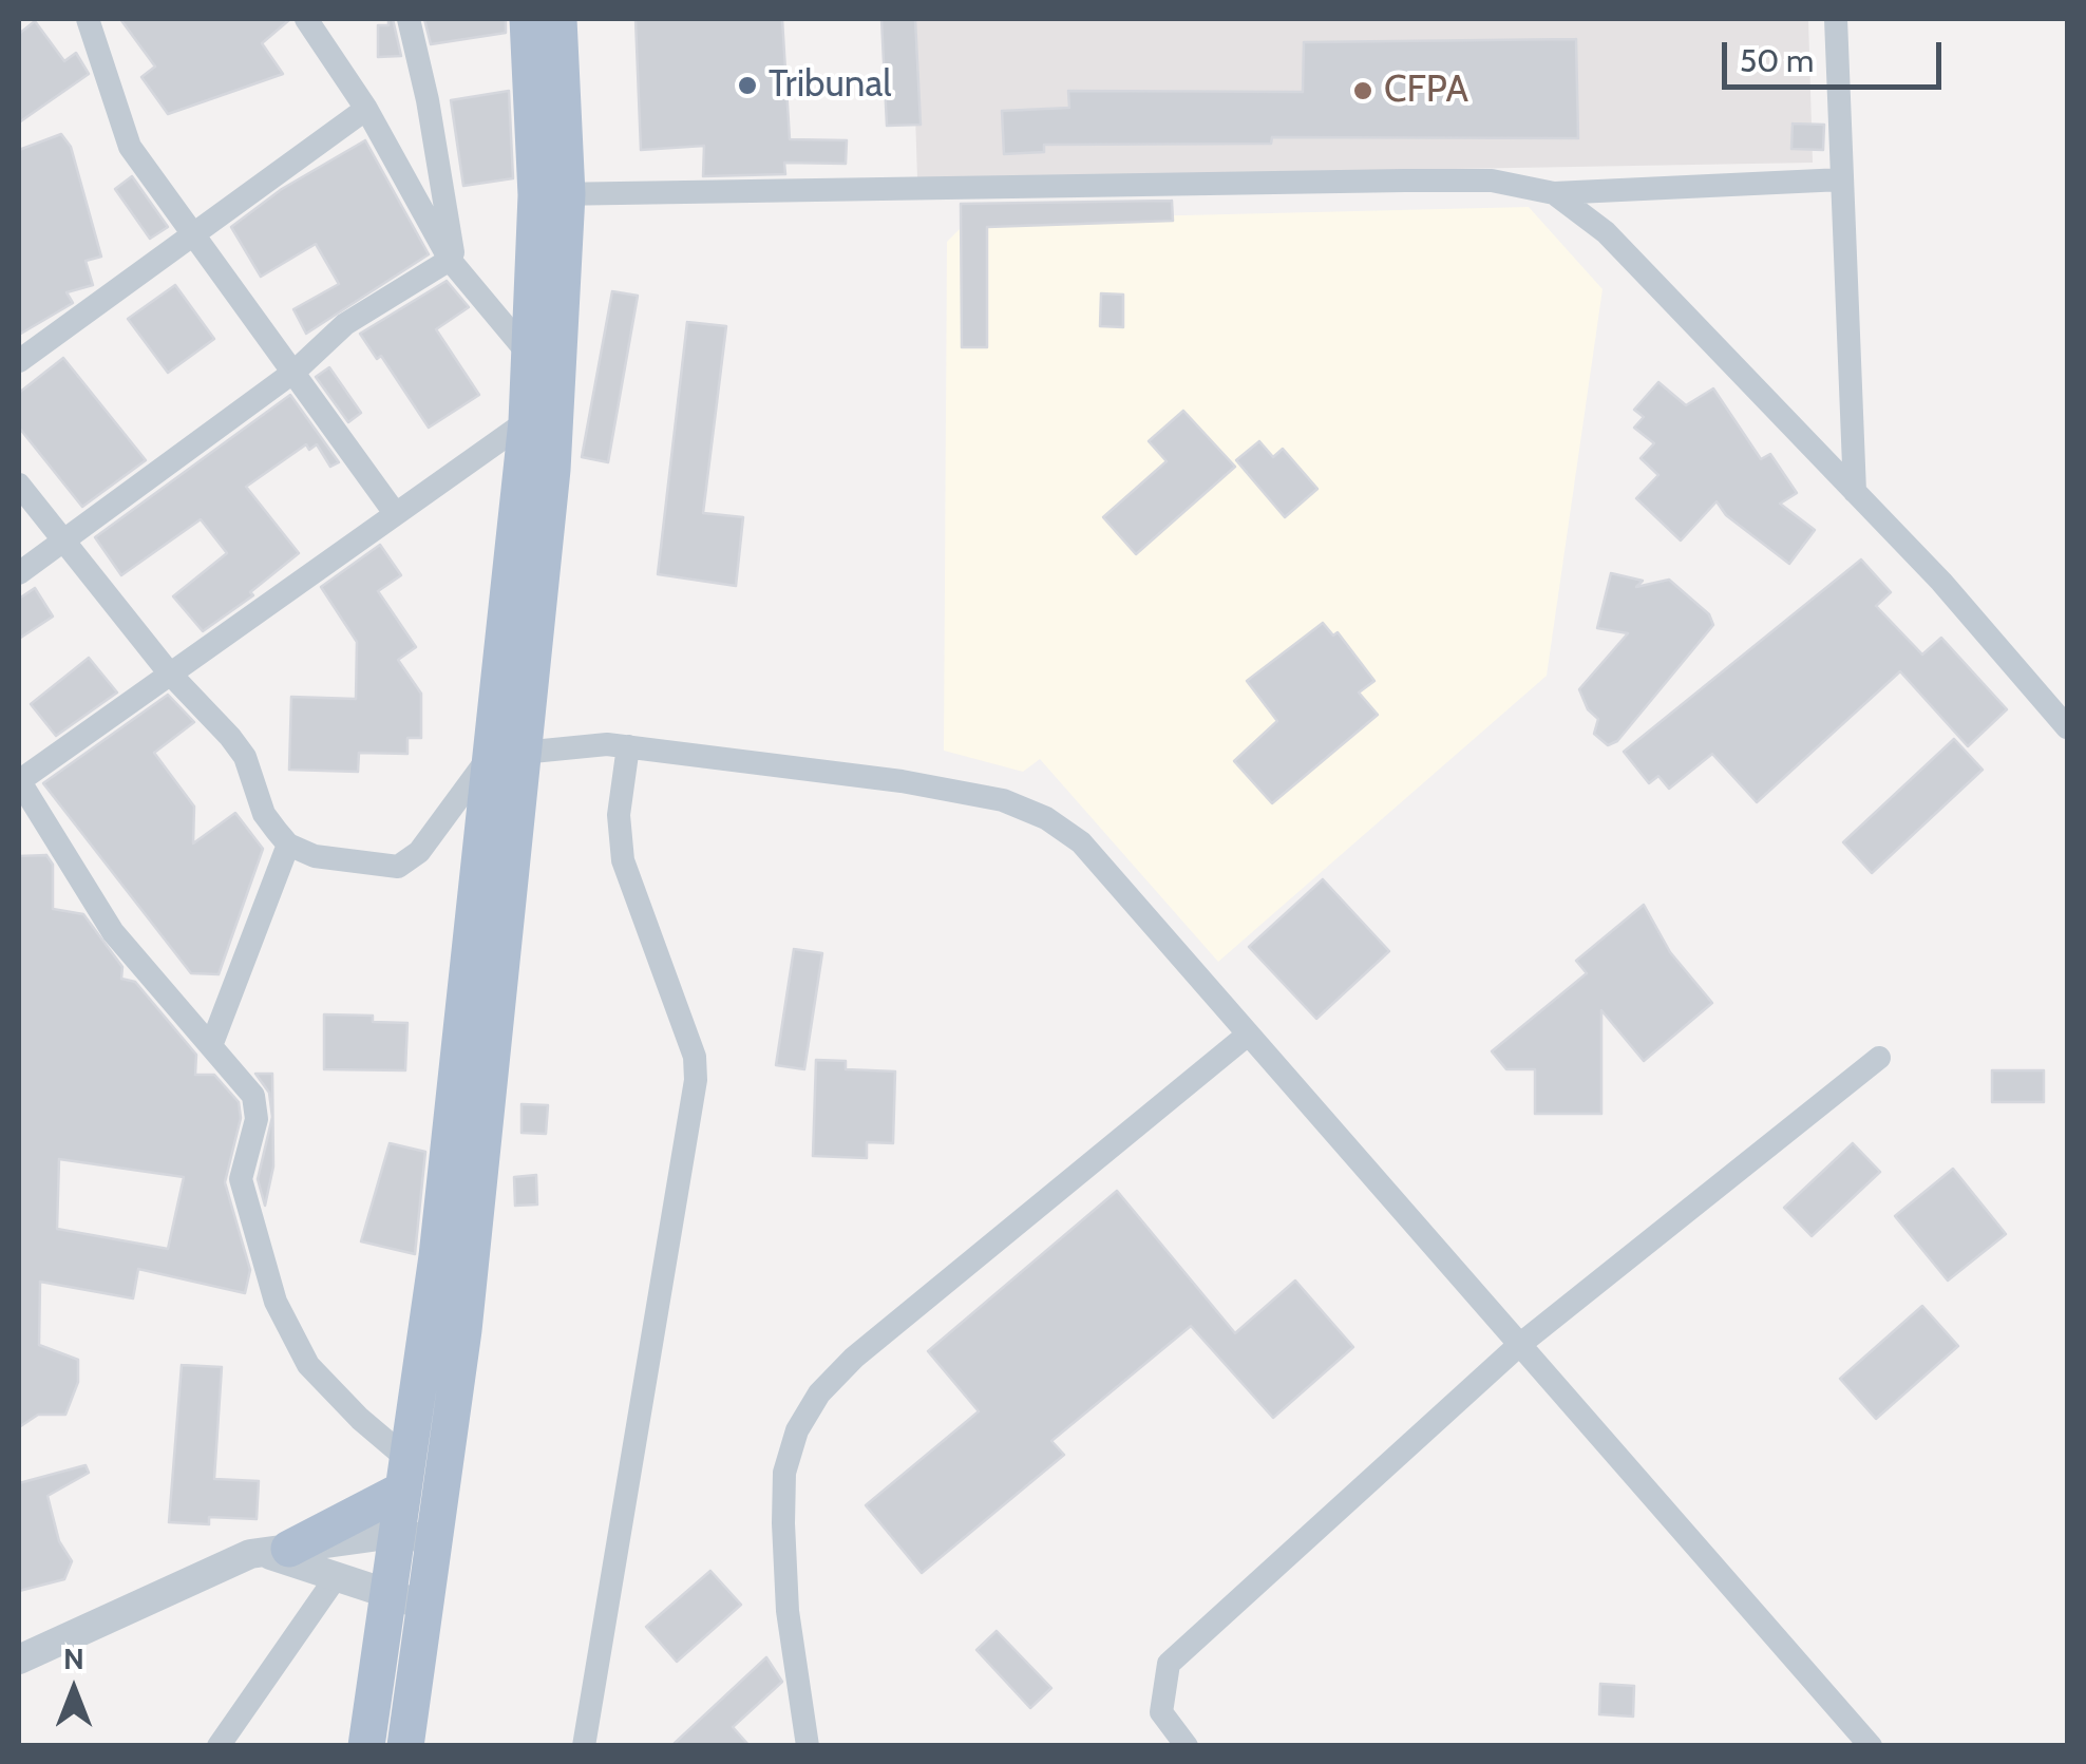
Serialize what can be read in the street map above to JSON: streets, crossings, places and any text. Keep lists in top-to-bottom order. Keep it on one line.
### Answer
{"places":["Tribunal","CFPA"],"scale_bar":"50 m","north":"top"}
